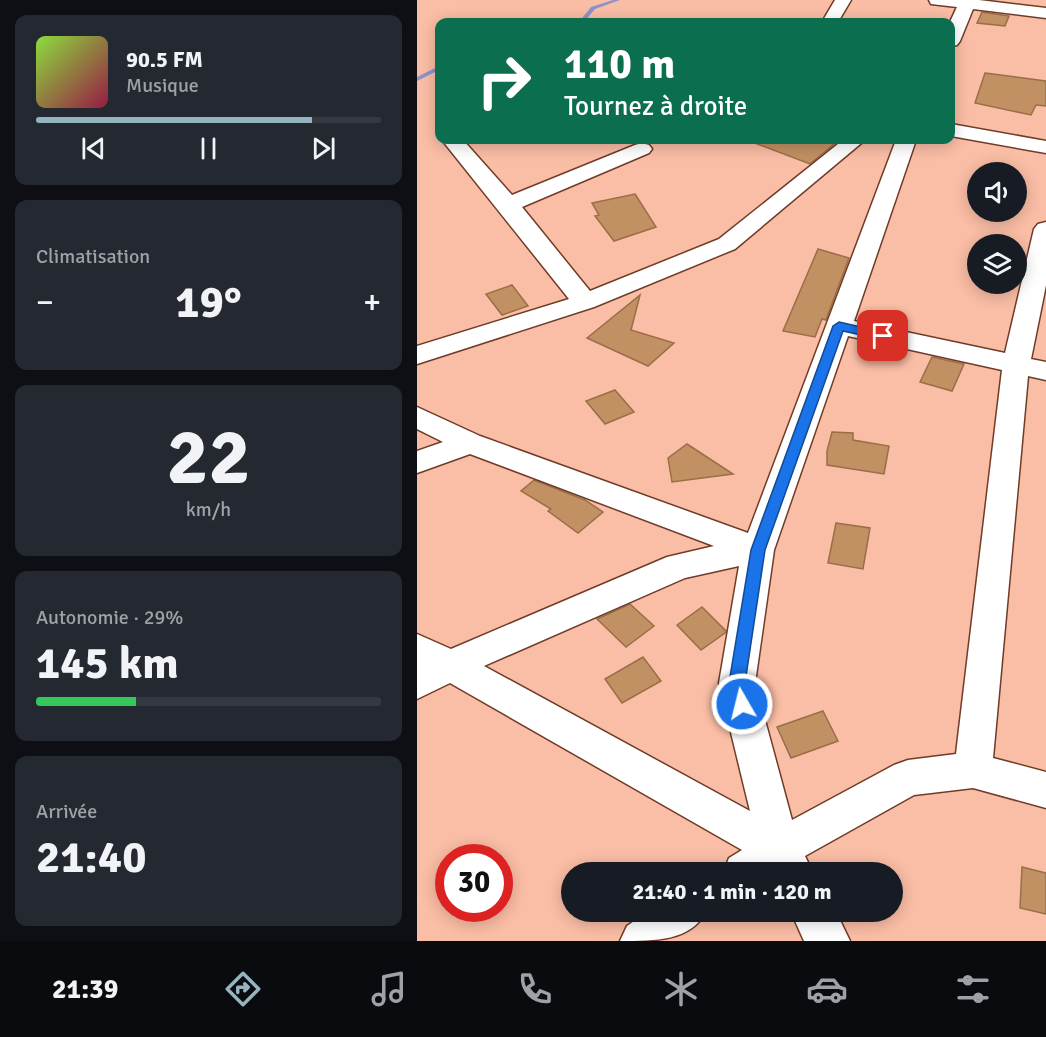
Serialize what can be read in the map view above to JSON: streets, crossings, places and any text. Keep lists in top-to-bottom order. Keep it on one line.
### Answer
{"page":{"turn":["110 m","Tournez à droite"],"song":["90.5 FM","Musique"],"tile":["Climatisation",["22","km/h"],["Autonomie · 29%","145 km"],["Arrivée","21:40"]],"heat":["−","19°","+"],"limit":"30","trip":"21:40 · 1 min · 120 m","tabs":"21:39"}}
